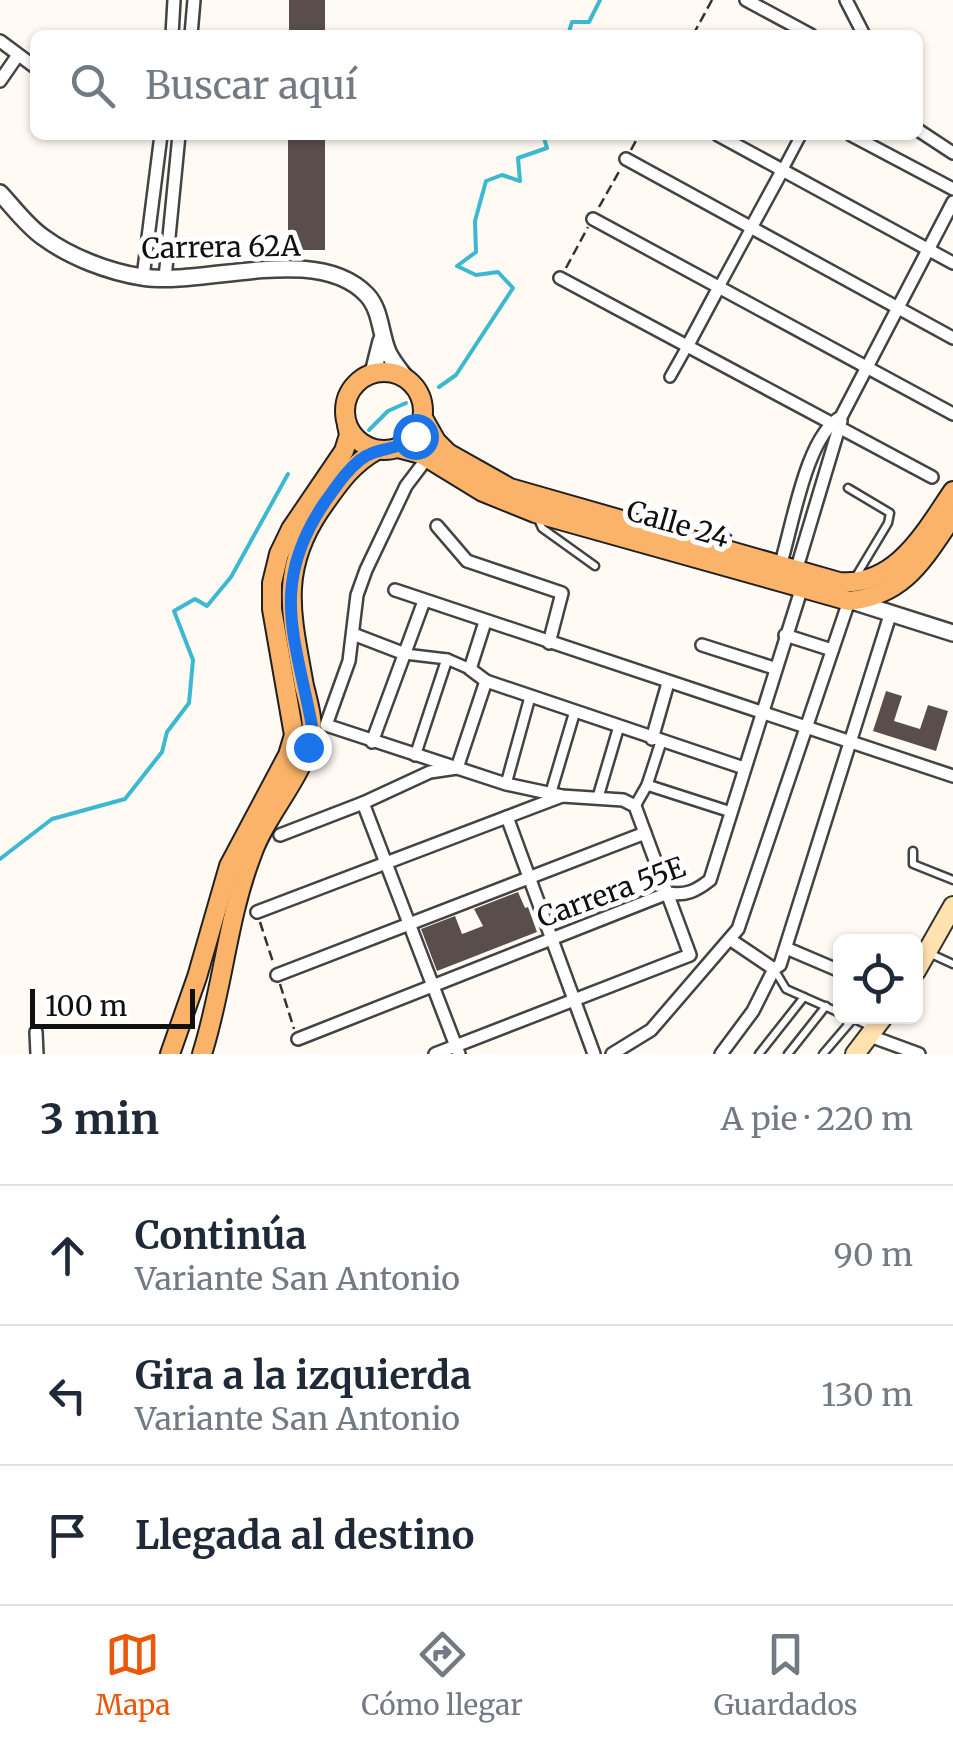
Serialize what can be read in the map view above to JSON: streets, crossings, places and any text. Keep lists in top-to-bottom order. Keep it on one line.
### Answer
{"streets":{"main road":["Calle 24"],"street":["Carrera 62A","Carrera 55E"]},"crossings":[["Carrera 62A","Calle 24"],["Calle 24","Carrera 55E"]],"scale_bar":"100 m","page":{"search":"Buscar aquí","scale":"100 m","heading":["3 min","A pie · 220 m"],"list":[["Continúa","Variante San Antonio","90 m"],["Gira a la izquierda","Variante San Antonio","130 m"],"Llegada al destino"],"nav":["Mapa","Cómo llegar","Guardados"]}}
